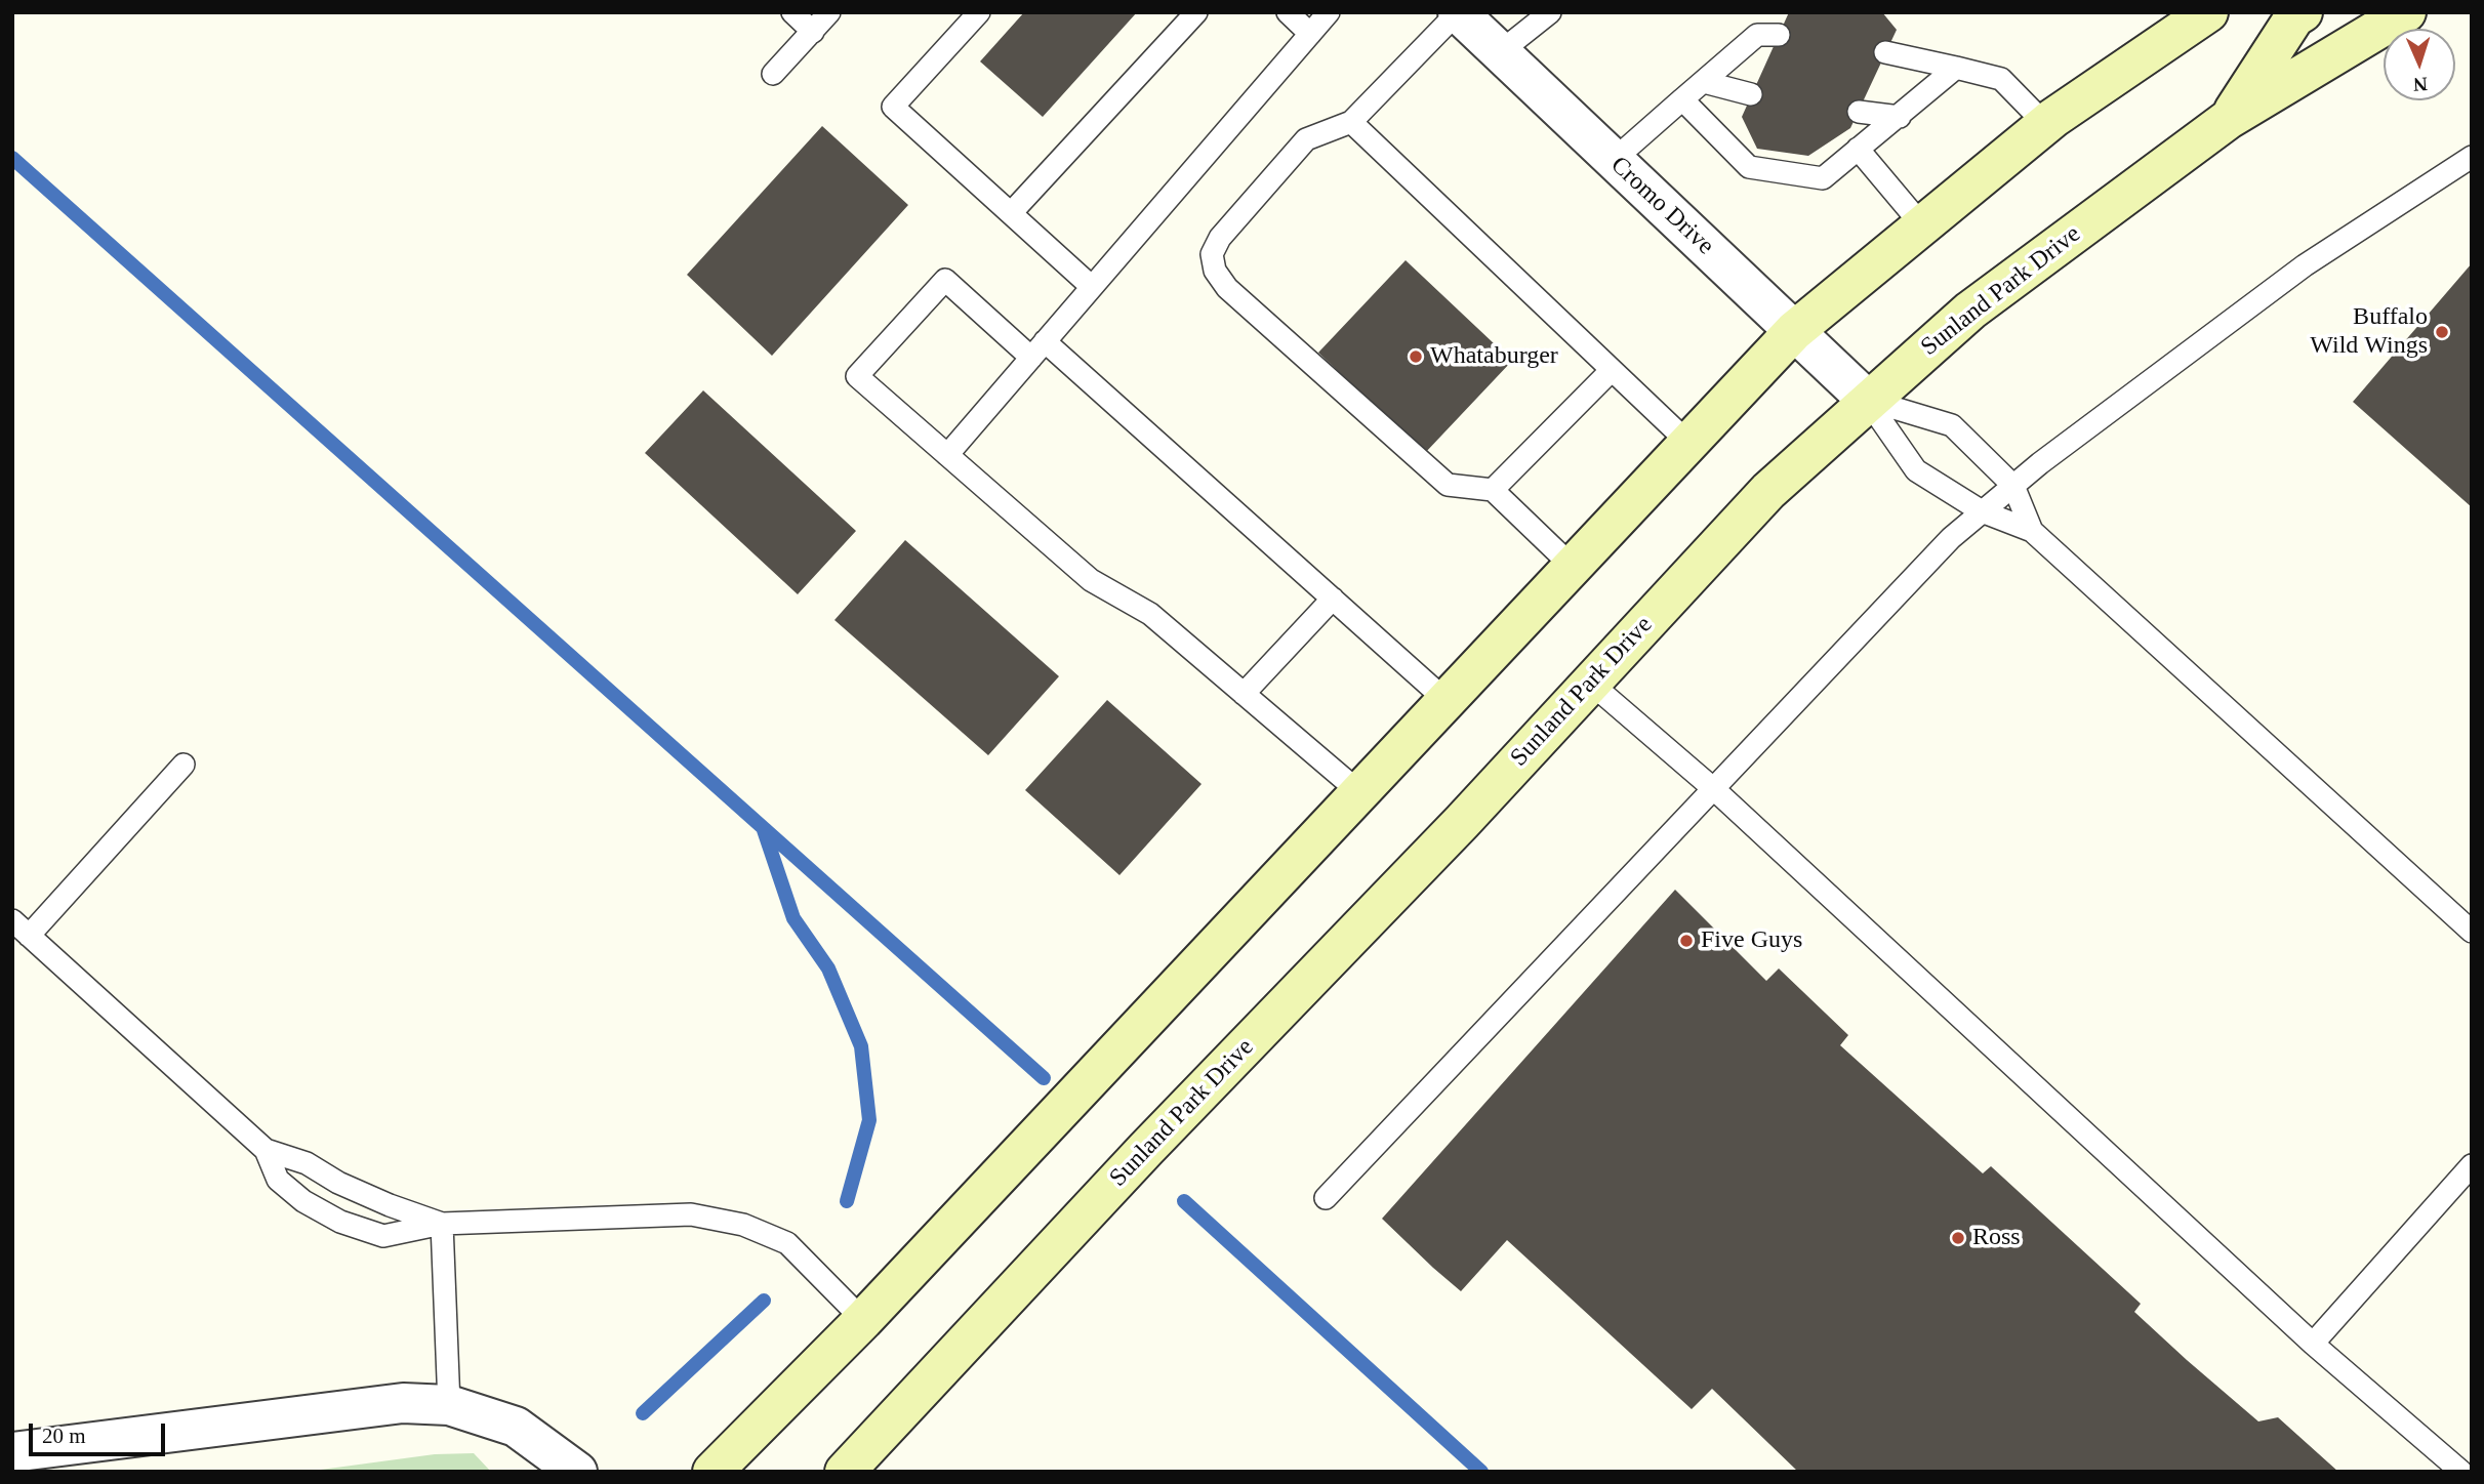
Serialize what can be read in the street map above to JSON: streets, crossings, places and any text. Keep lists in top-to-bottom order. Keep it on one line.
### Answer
{"streets":{"main road":["Sunland Park Drive"],"street":["Cromo Drive"]},"crossings":[["Cromo Drive","Sunland Park Drive"]],"places":["Buffalo Wild Wings","Whataburger","Five Guys","Ross"],"scale_bar":"20 m","north":"bottom"}
